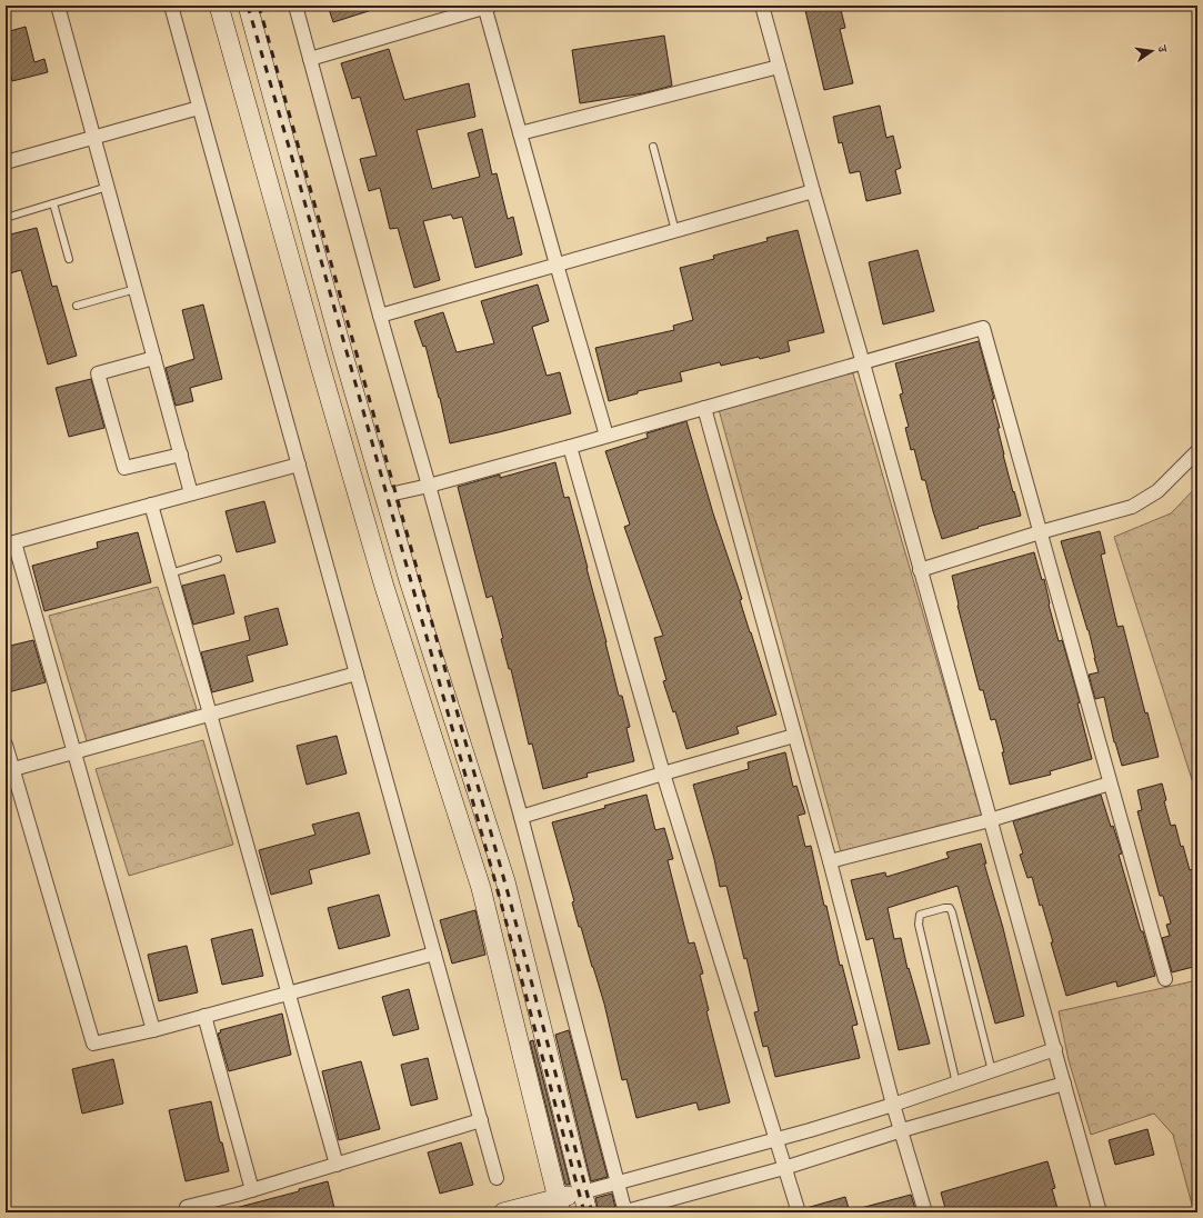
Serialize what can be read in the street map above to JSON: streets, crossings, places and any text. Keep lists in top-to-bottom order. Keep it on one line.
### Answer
{"north":"right"}
